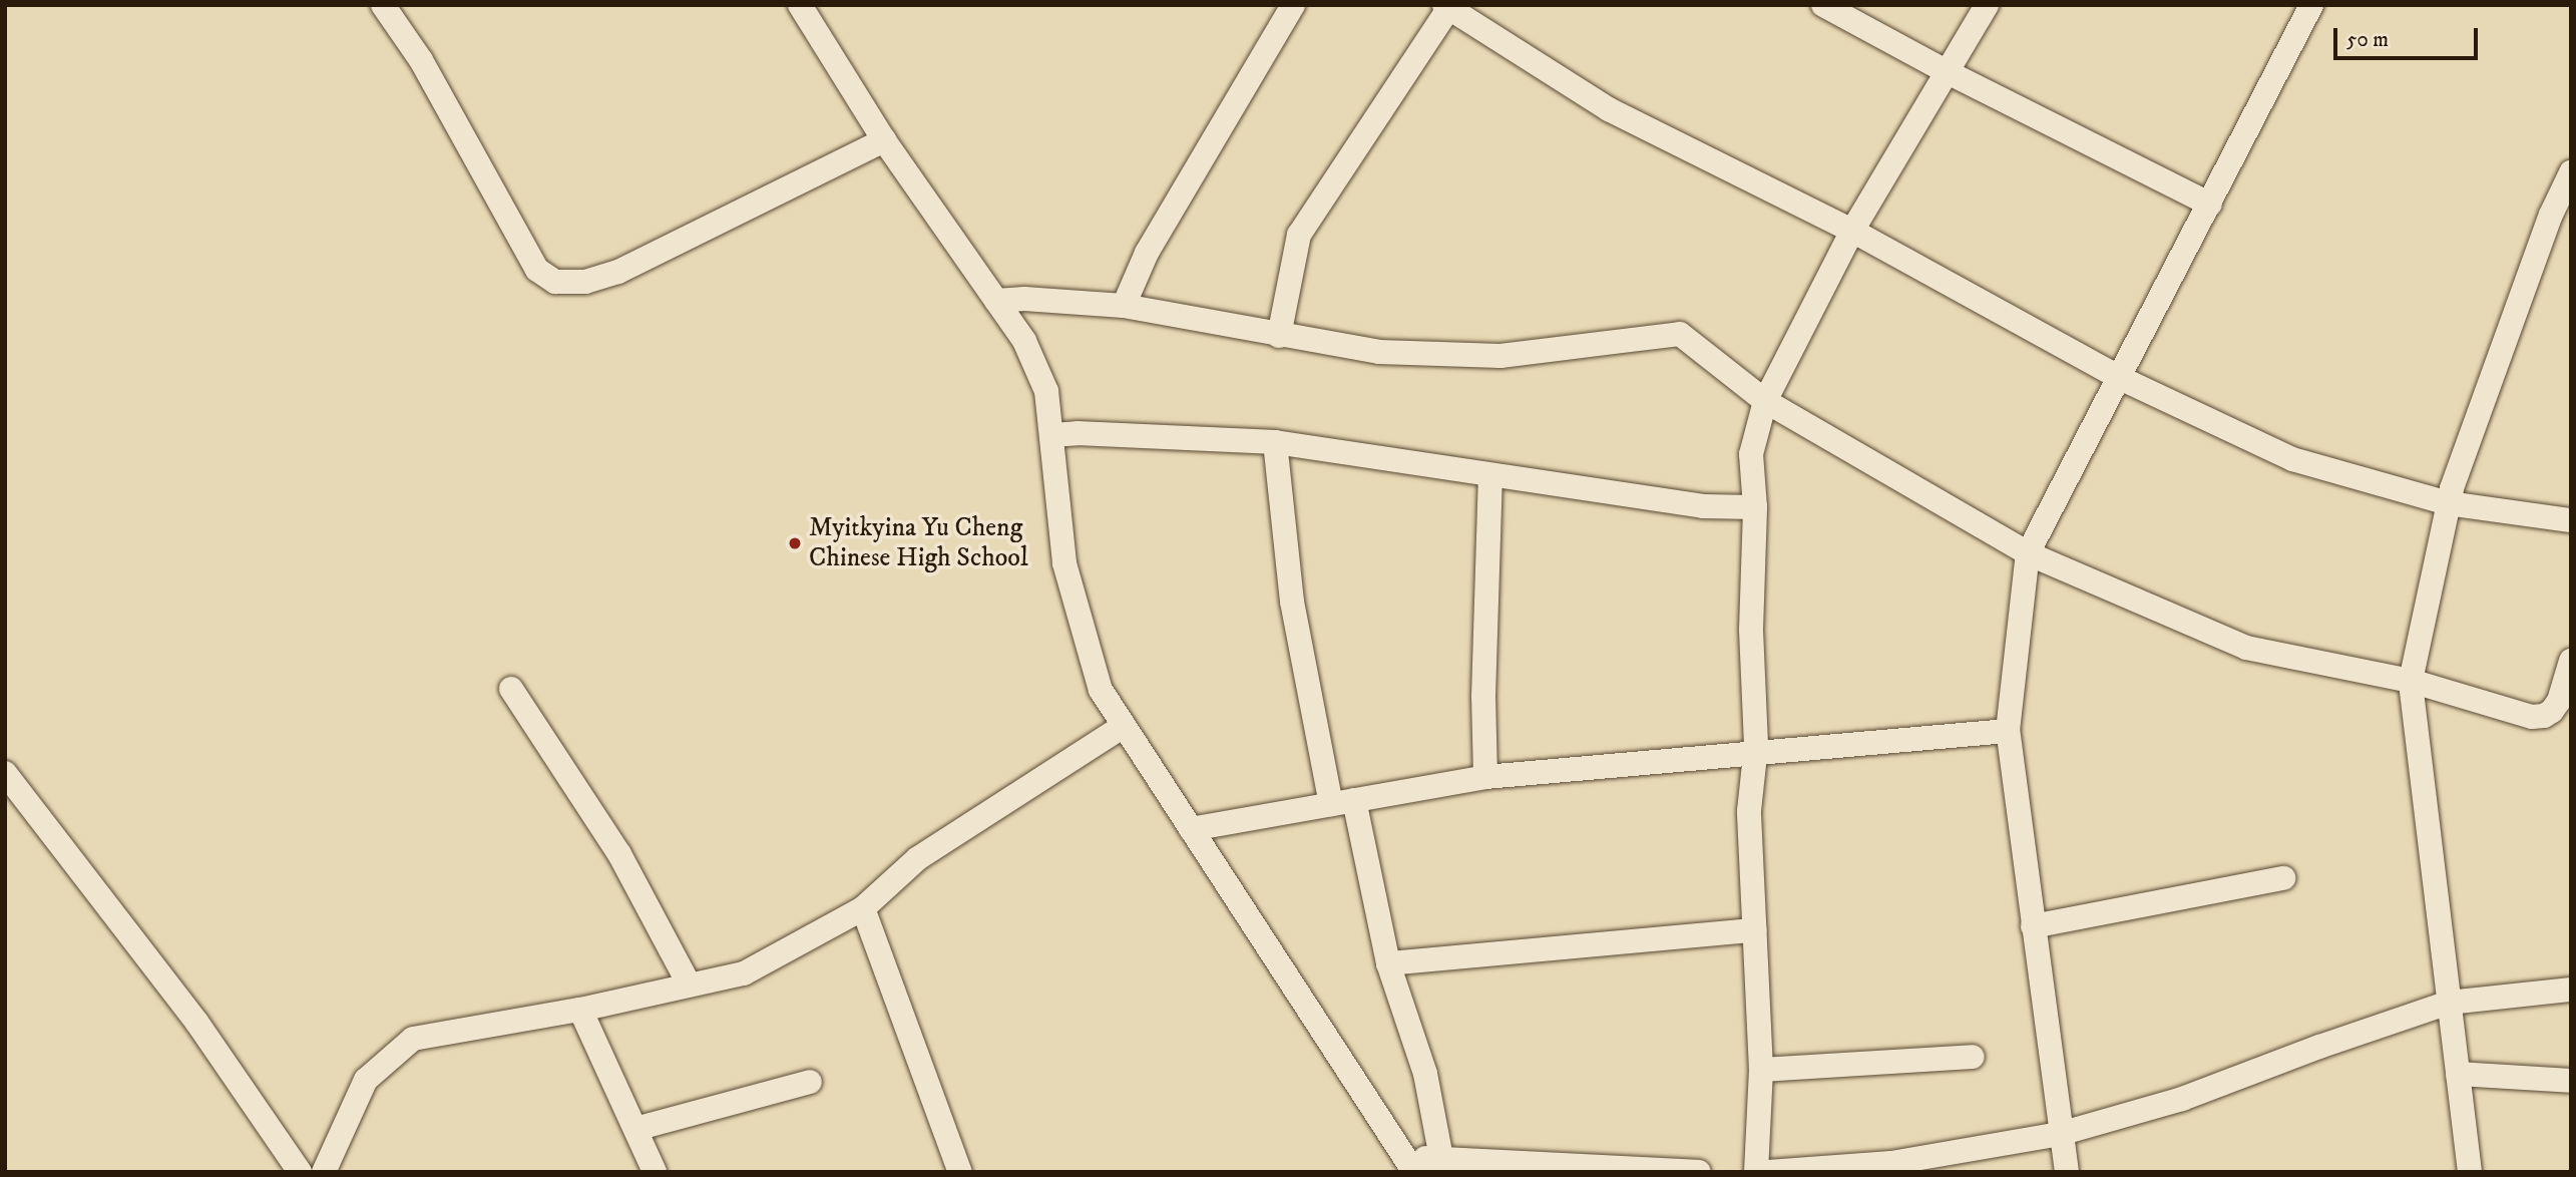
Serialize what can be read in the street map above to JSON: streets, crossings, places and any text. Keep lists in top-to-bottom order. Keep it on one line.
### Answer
{"places":["Myitkyina Yu Cheng Chinese High School"],"scale_bar":"50 m"}
